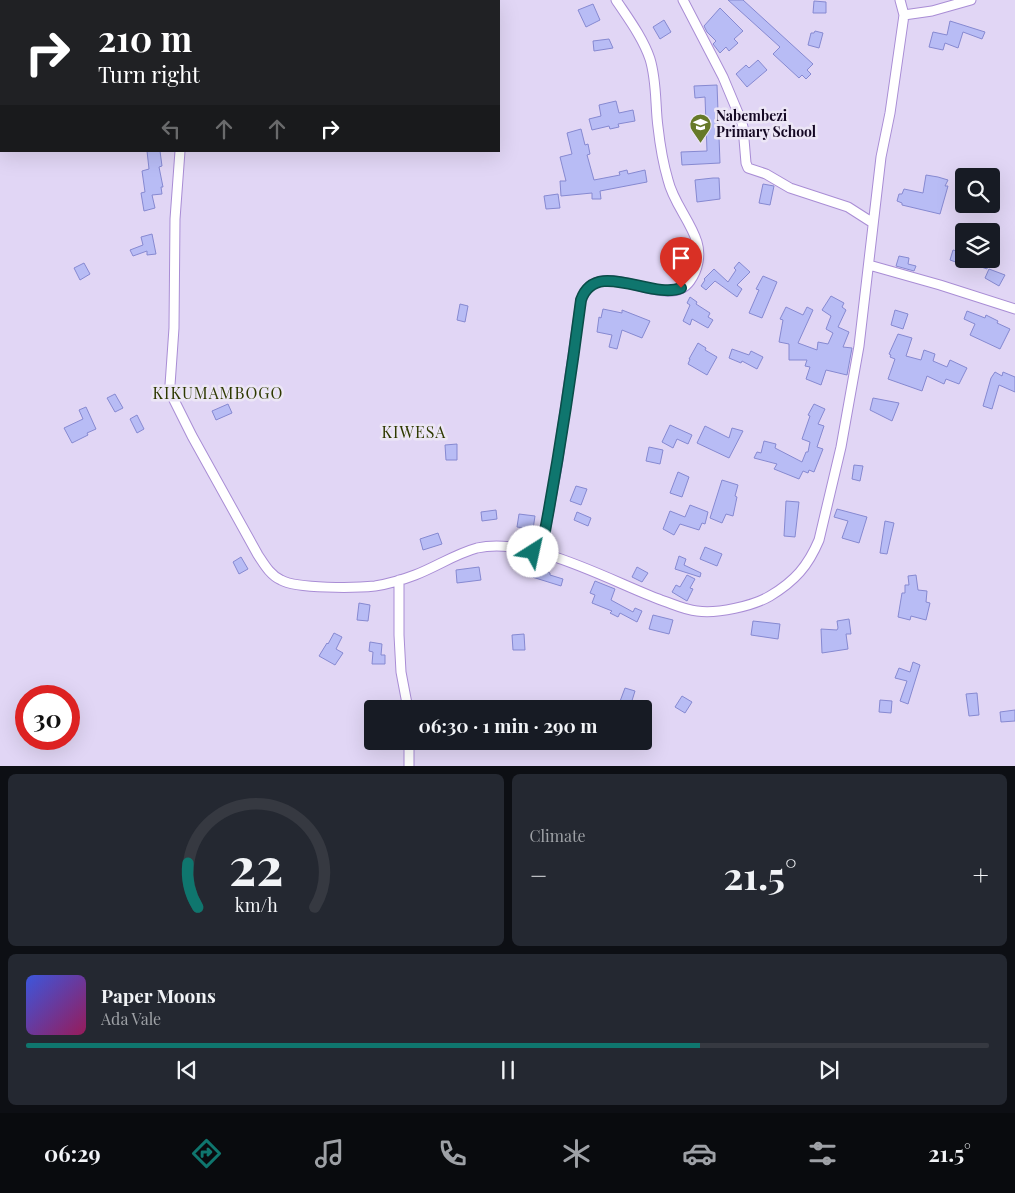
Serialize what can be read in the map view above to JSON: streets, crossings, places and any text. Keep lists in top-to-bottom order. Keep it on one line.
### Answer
{"districts":["KIKUMAMBOGO","KIWESA"],"places":{"school or university":["Nabembezi Primary School"]},"page":{"turn":["210 m","Turn right"],"limit":"30","trip":"06:30 · 1 min · 290 m","tile":"Climate","heat":["−","21.5°","+"],"song":["Paper Moons","Ada Vale"],"tabs":["06:29","21.5°"],"gauge":["22","km/h"]}}
